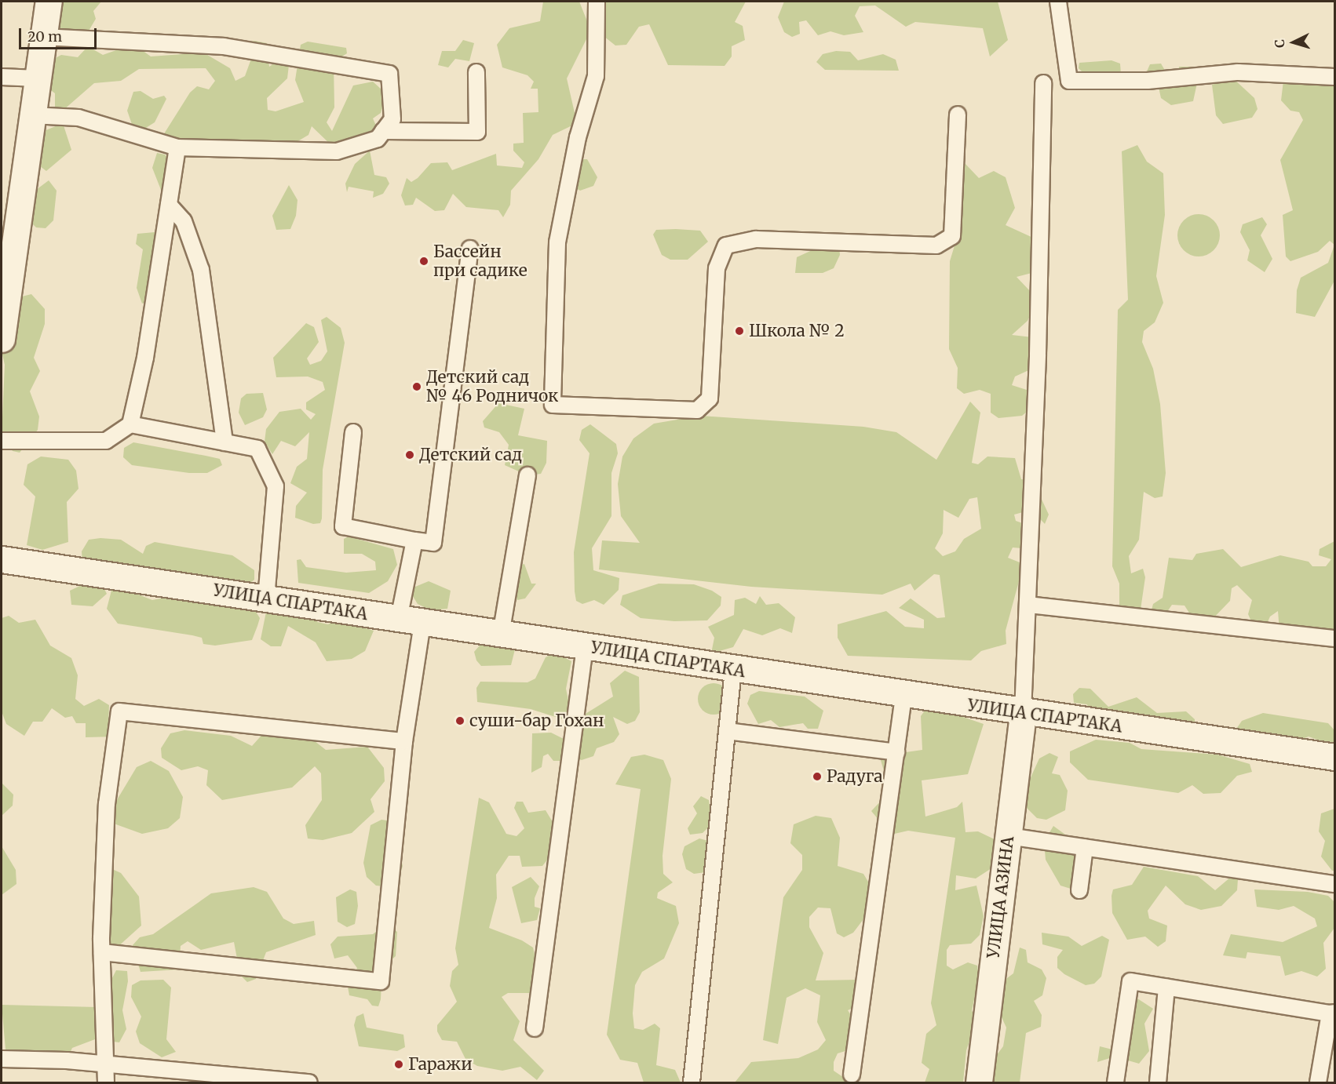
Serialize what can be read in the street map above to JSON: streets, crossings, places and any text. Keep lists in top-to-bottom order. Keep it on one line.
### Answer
{"streets":{"street":["УЛИЦА СПАРТАКА","УЛИЦА АЗИНА"]},"crossings":[["УЛИЦА СПАРТАКА","УЛИЦА АЗИНА"]],"places":["Бассейн при садике","Школа № 2","Детский сад № 46 Родничок","Детский сад","суши-бар Гохан","Радуга","Гаражи"],"scale_bar":"20 m","north":"left"}
